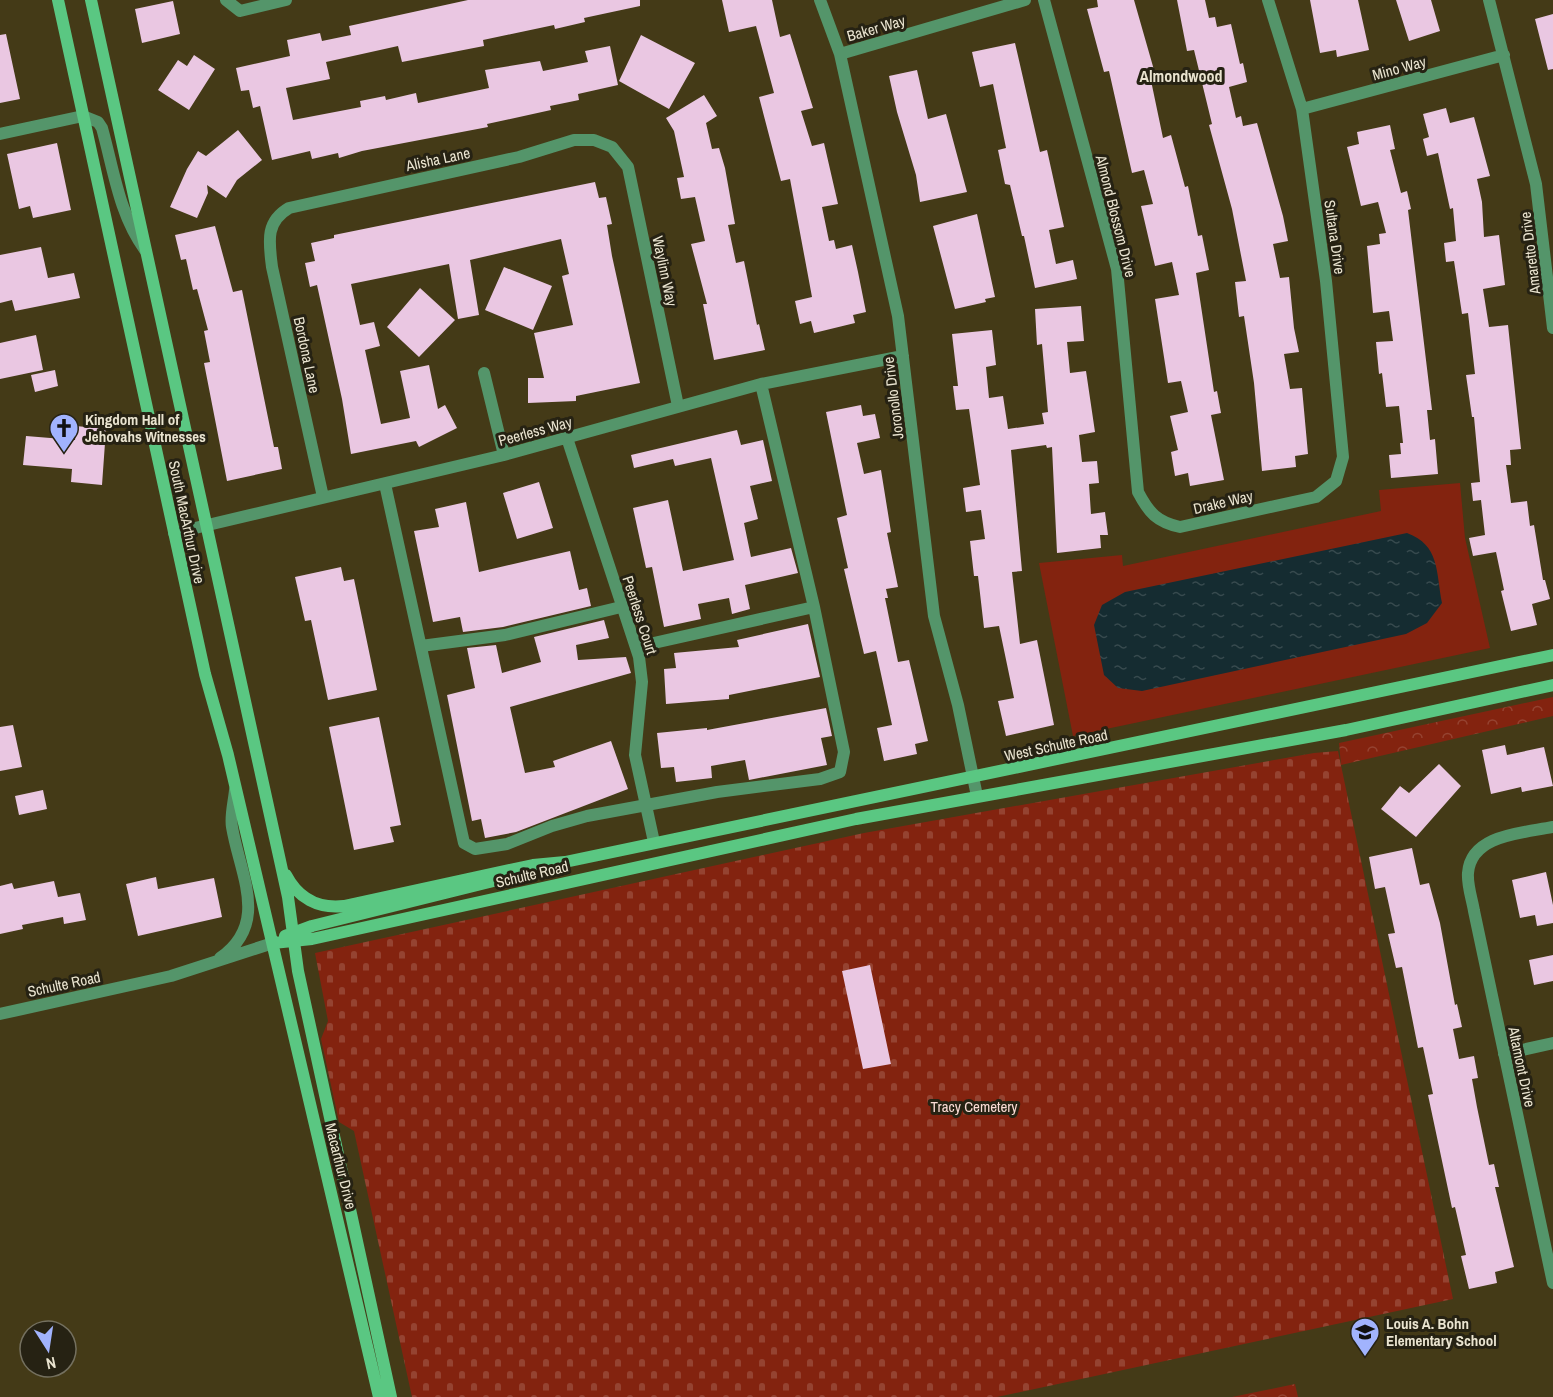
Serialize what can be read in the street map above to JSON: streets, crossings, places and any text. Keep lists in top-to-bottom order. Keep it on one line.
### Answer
{"streets":{"main road":["South MacArthur Drive","West Schulte Road","Schulte Road","Macarthur Drive"],"street":["Baker Way","Mino Way","Alisha Lane","Almond Blossom Drive","Sultana Drive","Amaretto Drive","Waylinn Way","Bordona Lane","Joronollo Drive","Peerless Way","Drake Way","Peerless Court","Altamont Drive"]},"crossings":[["Baker Way","Joronollo Drive"],["Mino Way","Sultana Drive"],["Mino Way","Amaretto Drive"],["Alisha Lane","Waylinn Way"],["Alisha Lane","Bordona Lane"],["Almond Blossom Drive","Drake Way"],["Sultana Drive","Drake Way"],["Waylinn Way","Peerless Way"],["Bordona Lane","Peerless Way"],["Joronollo Drive","Peerless Way"],["Joronollo Drive","West Schulte Road"],["Joronollo Drive","Schulte Road"],["Peerless Way","South MacArthur Drive"],["Peerless Way","Peerless Court"],["South MacArthur Drive","Schulte Road"],["South MacArthur Drive","Macarthur Drive"],["Peerless Court","West Schulte Road"],["West Schulte Road","Schulte Road"],["Schulte Road","Macarthur Drive"]],"districts":["Almondwood"],"parks":["Tracy Cemetery"],"places":{"church":["Kingdom Hall of Jehovahs Witnesses"],"school or university":["Louis A. Bohn Elementary School"]},"north":"bottom"}
